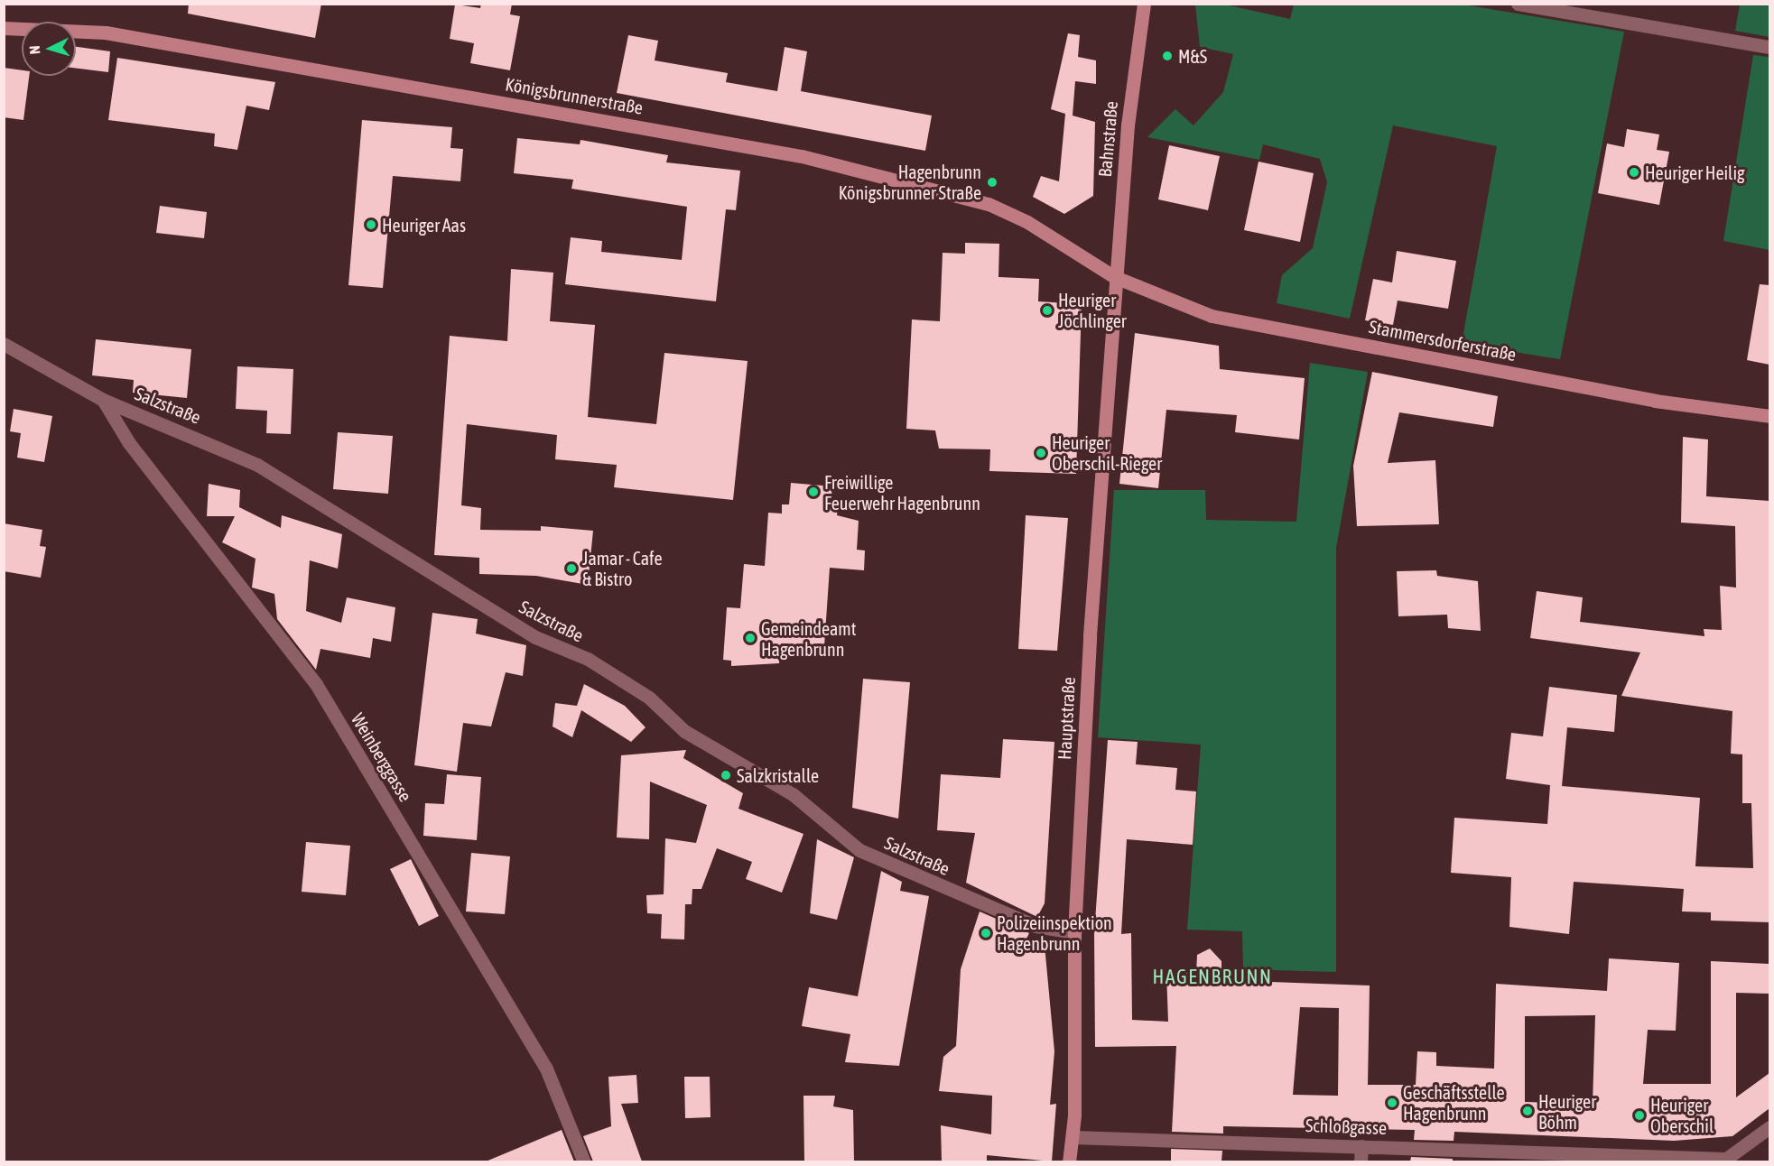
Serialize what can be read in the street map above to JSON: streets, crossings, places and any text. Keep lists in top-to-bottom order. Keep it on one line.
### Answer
{"streets":{"street":["Königsbrunnerstraße","Bahnstraße","Stammersdorferstraße","Salzstraße","Hauptstraße","Weinberggasse","Schloßgasse"]},"crossings":[["Königsbrunnerstraße","Bahnstraße"],["Königsbrunnerstraße","Stammersdorferstraße"],["Königsbrunnerstraße","Hauptstraße"],["Bahnstraße","Stammersdorferstraße"],["Bahnstraße","Hauptstraße"],["Stammersdorferstraße","Hauptstraße"],["Salzstraße","Hauptstraße"],["Salzstraße","Weinberggasse"],["Hauptstraße","Schloßgasse"]],"districts":["HAGENBRUNN"],"places":["M&S","Heuriger Heilig","Hagenbrunn Königsbrunner Straße","Heuriger Aas","Heuriger Jöchlinger","Heuriger Oberschil-Rieger","Freiwillige Feuerwehr Hagenbrunn","Jamar - Cafe & Bistro","Gemeindeamt Hagenbrunn","Salzkristalle","Polizeiinspektion Hagenbrunn","Geschäftsstelle Hagenbrunn","Heuriger Böhm","Heuriger Oberschil"],"north":"left"}
